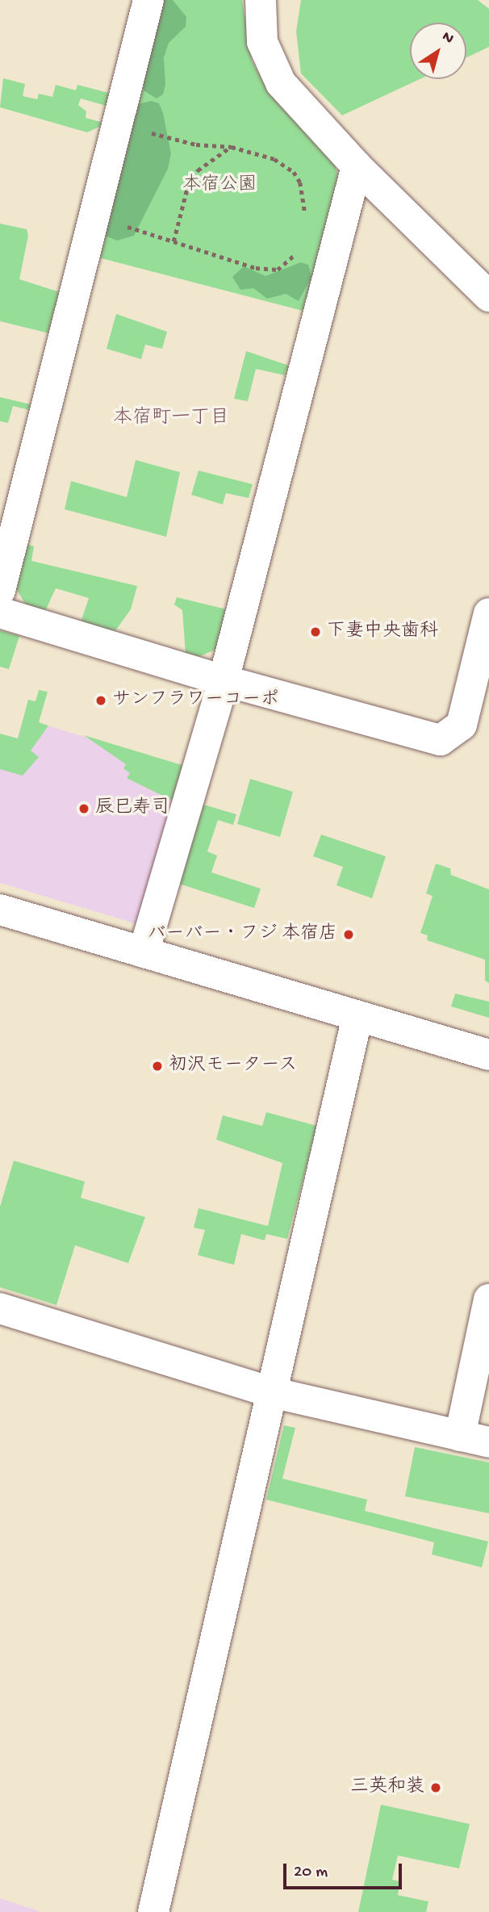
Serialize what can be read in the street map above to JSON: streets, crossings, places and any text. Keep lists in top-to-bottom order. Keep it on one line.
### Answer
{"districts":["本宿町一丁目"],"parks":["本宿公園"],"places":["下妻中央歯科","サンフラワーコーポ","辰巳寿司","バーバー・フジ 本宿店","初沢モータース","三英和装"],"scale_bar":"20 m","north":"top right"}
